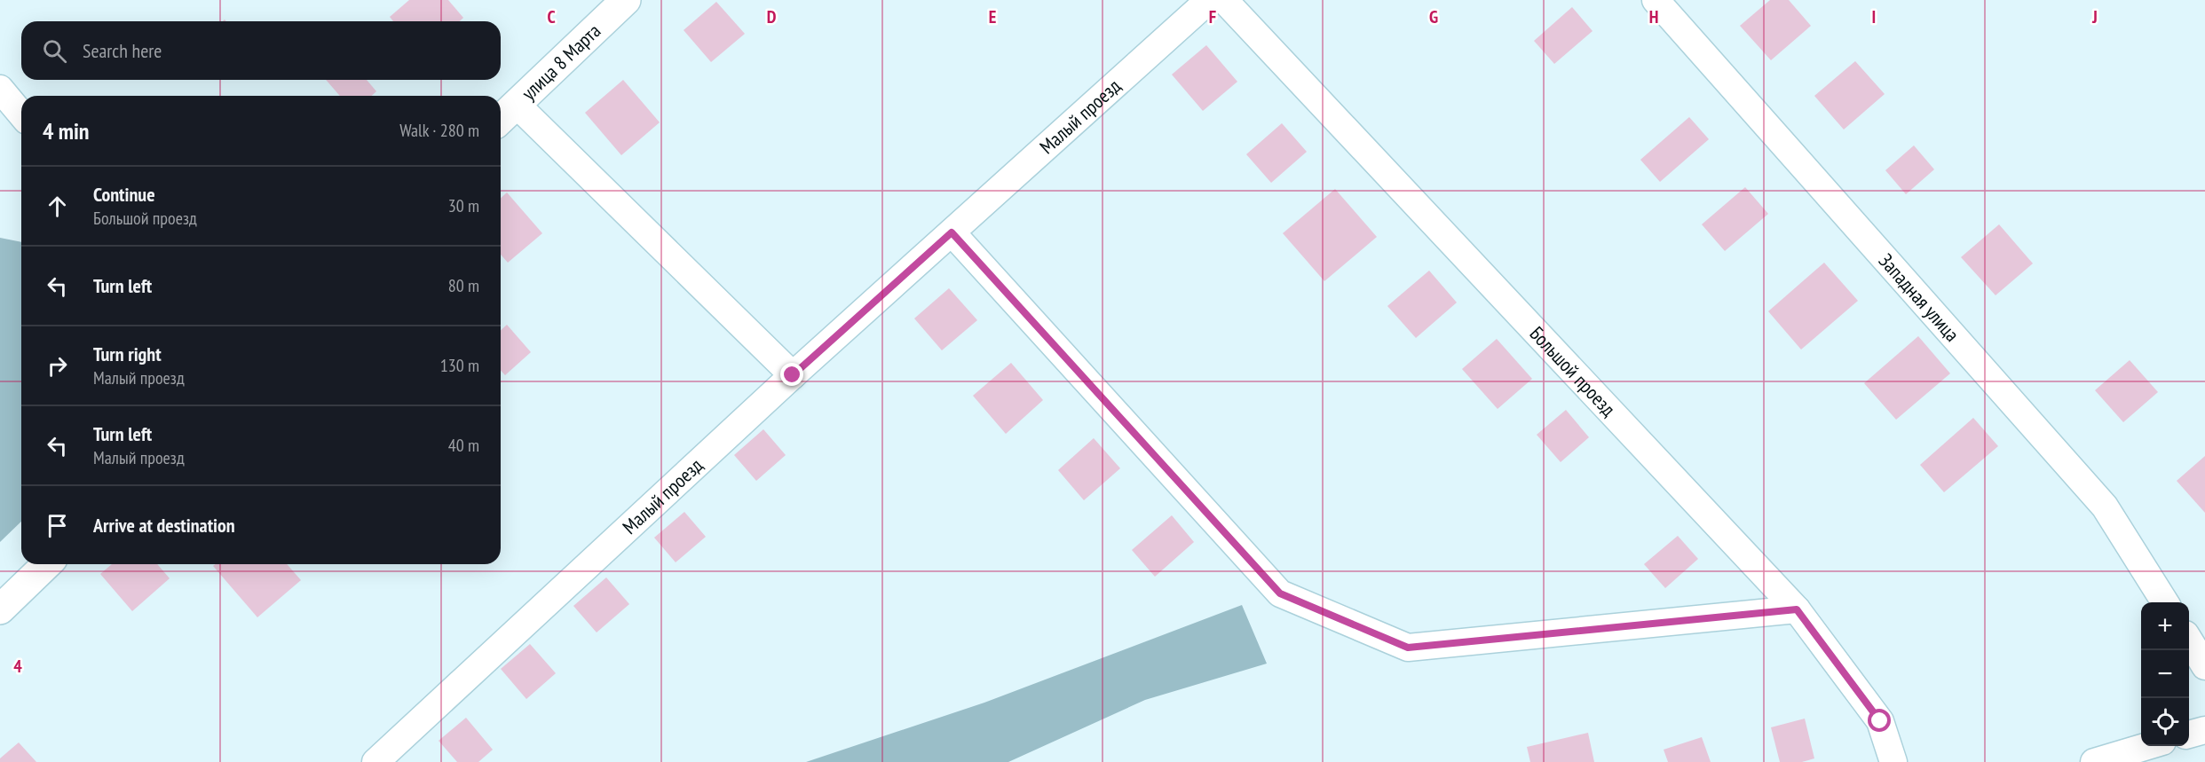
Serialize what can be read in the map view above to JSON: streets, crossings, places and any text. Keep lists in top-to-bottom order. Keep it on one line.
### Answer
{"streets":{"main road":["улица 8 Марта"],"street":["Малый проезд","Западная улица","Большой проезд"]},"page":{"search":"Search here","heading":["4 min","Walk · 280 m"],"list":[["Continue","Большой проезд","30 m"],["Turn left","80 m"],["Turn right","Малый проезд","130 m"],["Turn left","Малый проезд","40 m"],"Arrive at destination"],"map_buttons":["+","−"]},"grid":{"columns":["C","D","E","F","G","H","I","J"],"rows":["4"]}}
